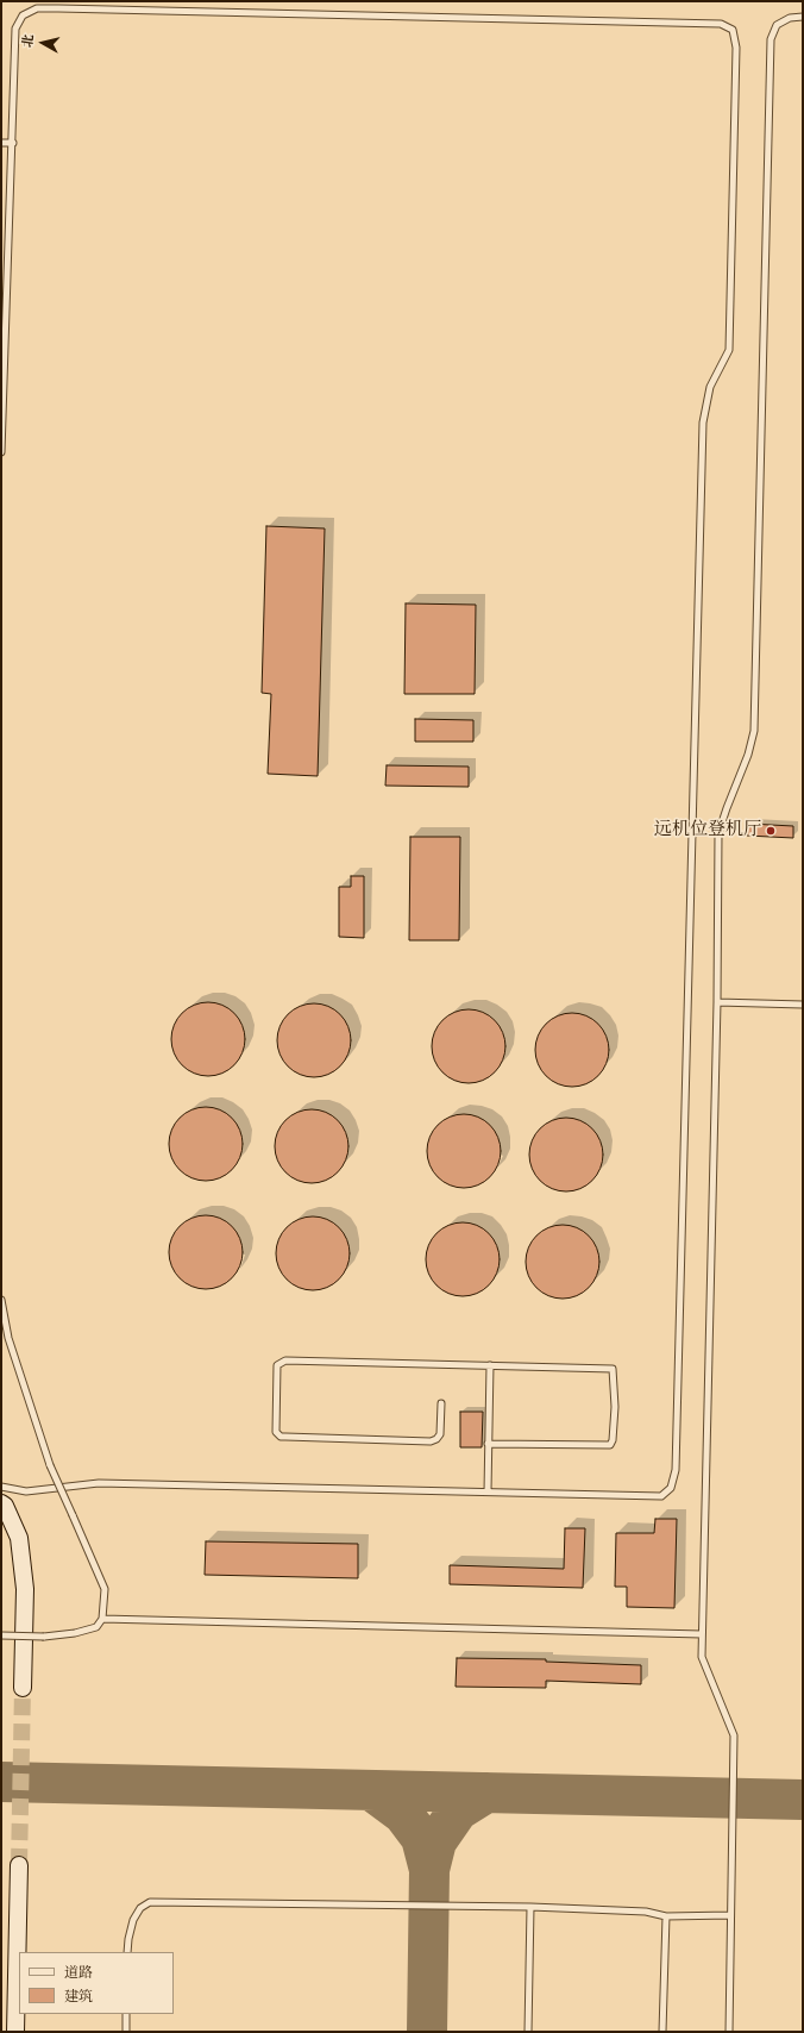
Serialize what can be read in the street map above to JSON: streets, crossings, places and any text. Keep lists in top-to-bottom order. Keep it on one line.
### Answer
{"places":["远机位登机厅"],"legend":["道路","建筑"],"north":"left"}
